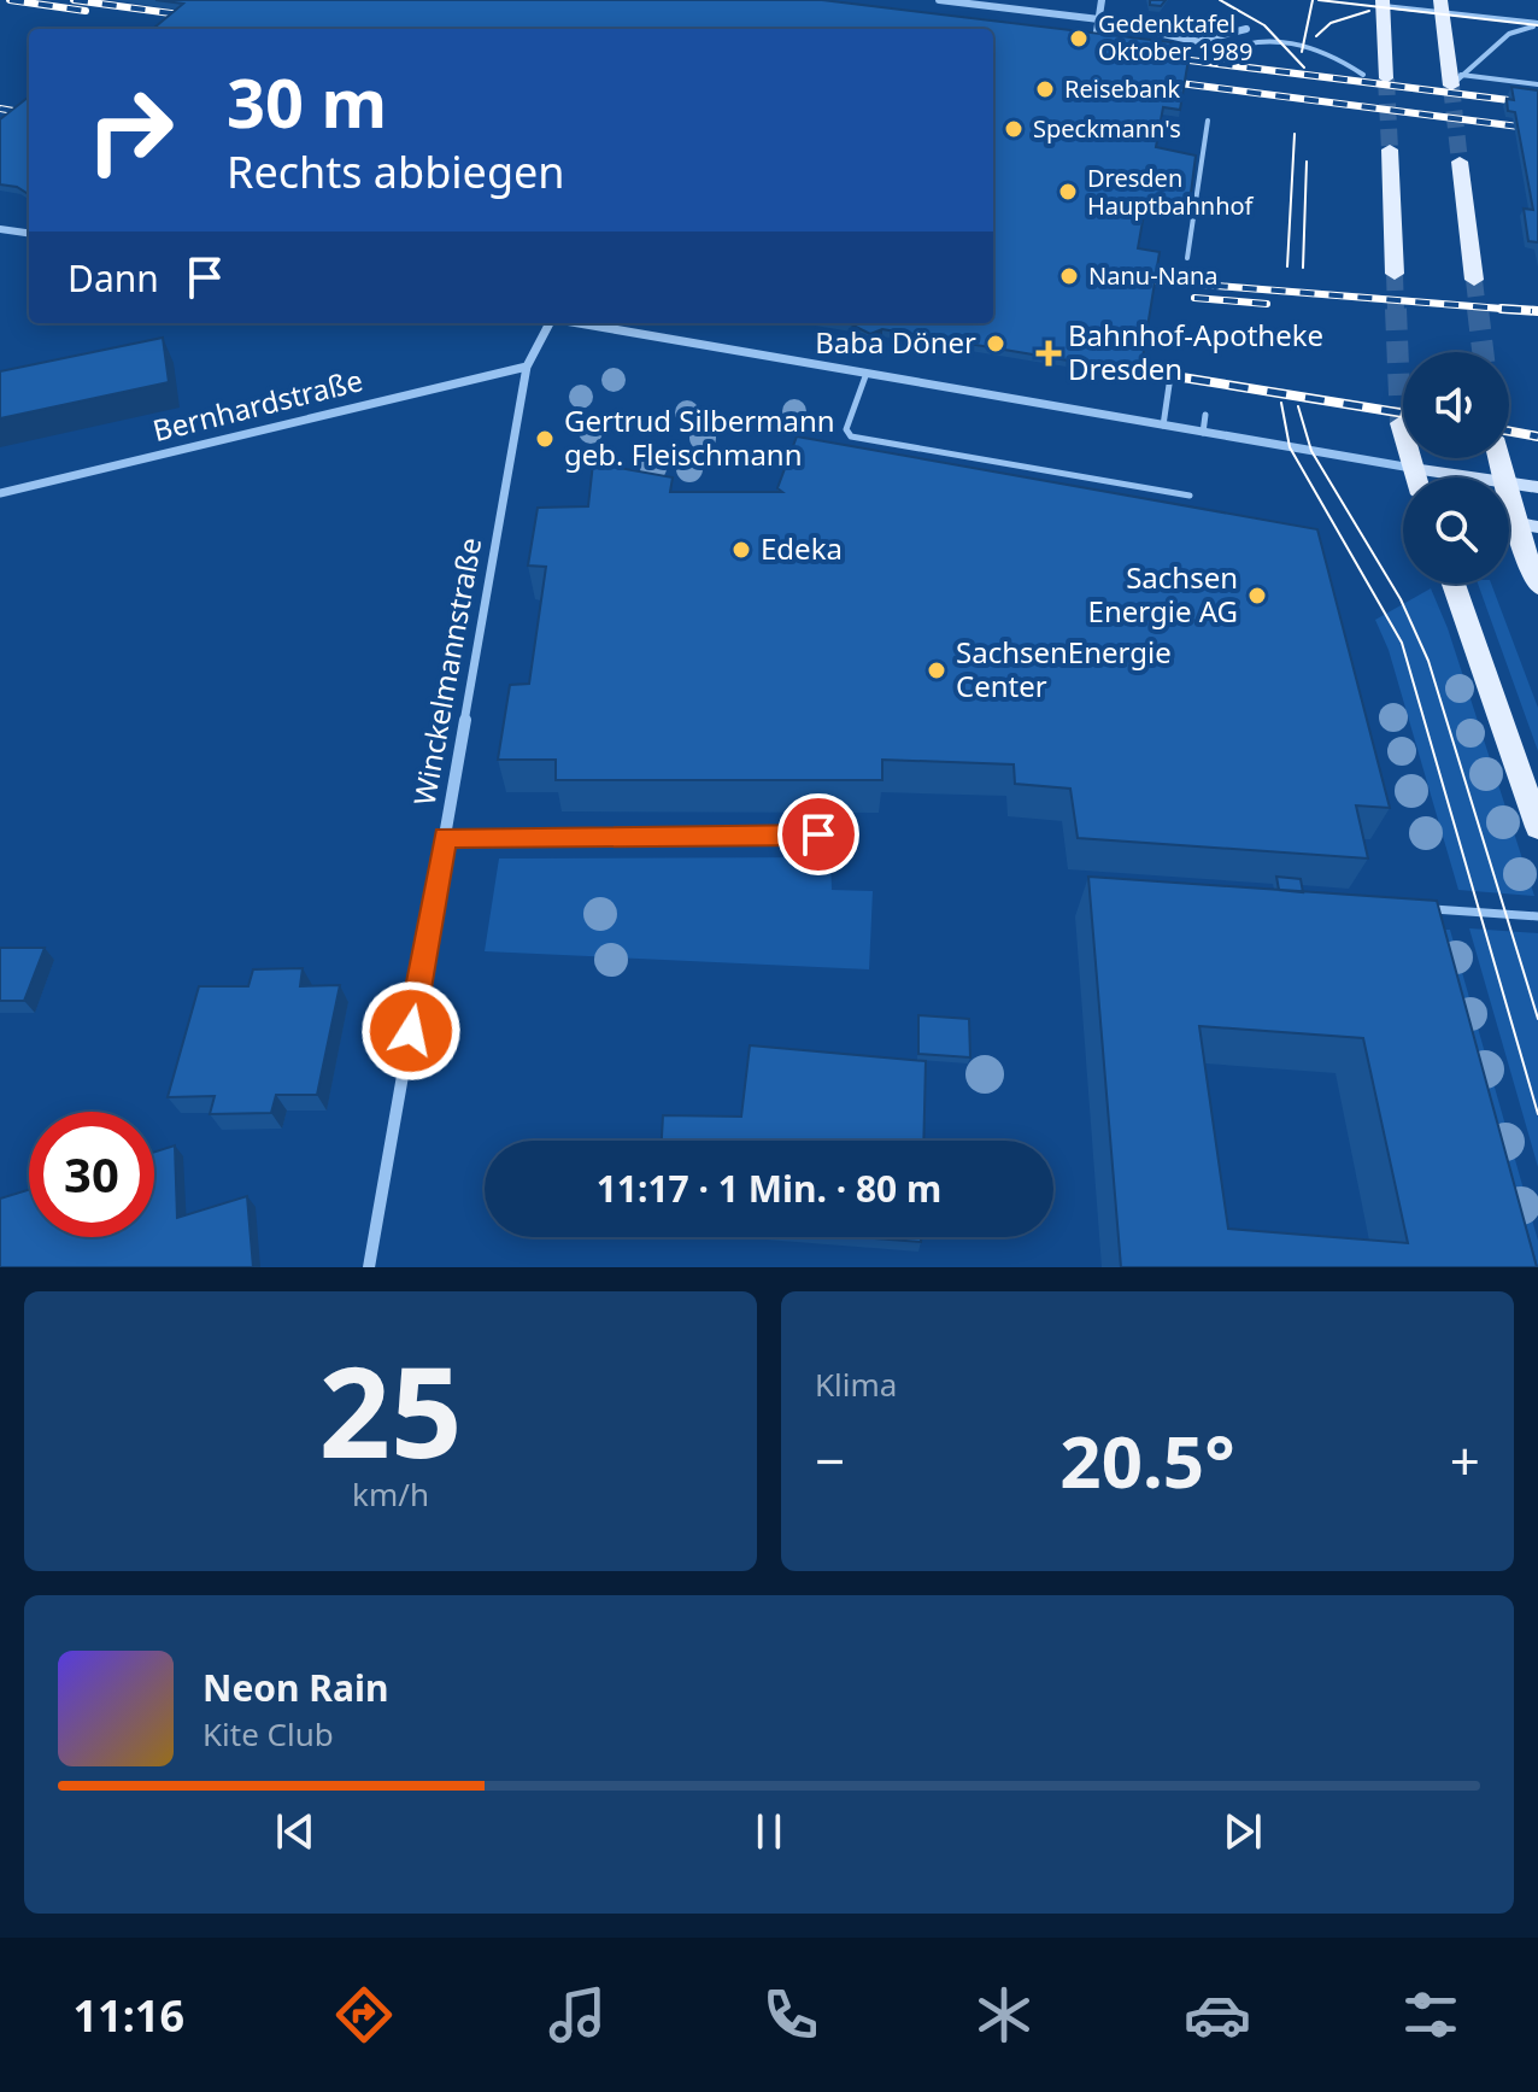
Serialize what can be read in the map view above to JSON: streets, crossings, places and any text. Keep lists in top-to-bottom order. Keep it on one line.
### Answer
{"streets":{"street":["Bernhardstraße","Winckelmannstraße"]},"crossings":[["Bernhardstraße","Winckelmannstraße"]],"places":{"other":["Gedenktafel Oktober 1989","Reisebank","Speckmann's","Dresden Hauptbahnhof","Nanu-Nana","Baba Döner","Gertrud Silbermann geb. Fleischmann","Edeka","Sachsen Energie AG","SachsenEnergie Center"],"health":["Bahnhof-Apotheke Dresden"]},"page":{"turn":["30 m","Rechts abbiegen"],"then":"Dann","limit":"30","trip":"11:17 · 1 Min. · 80 m","tile":[["25","km/h"],"Klima"],"heat":["−","20.5°","+"],"song":["Neon Rain","Kite Club"],"tabs":"11:16"}}
